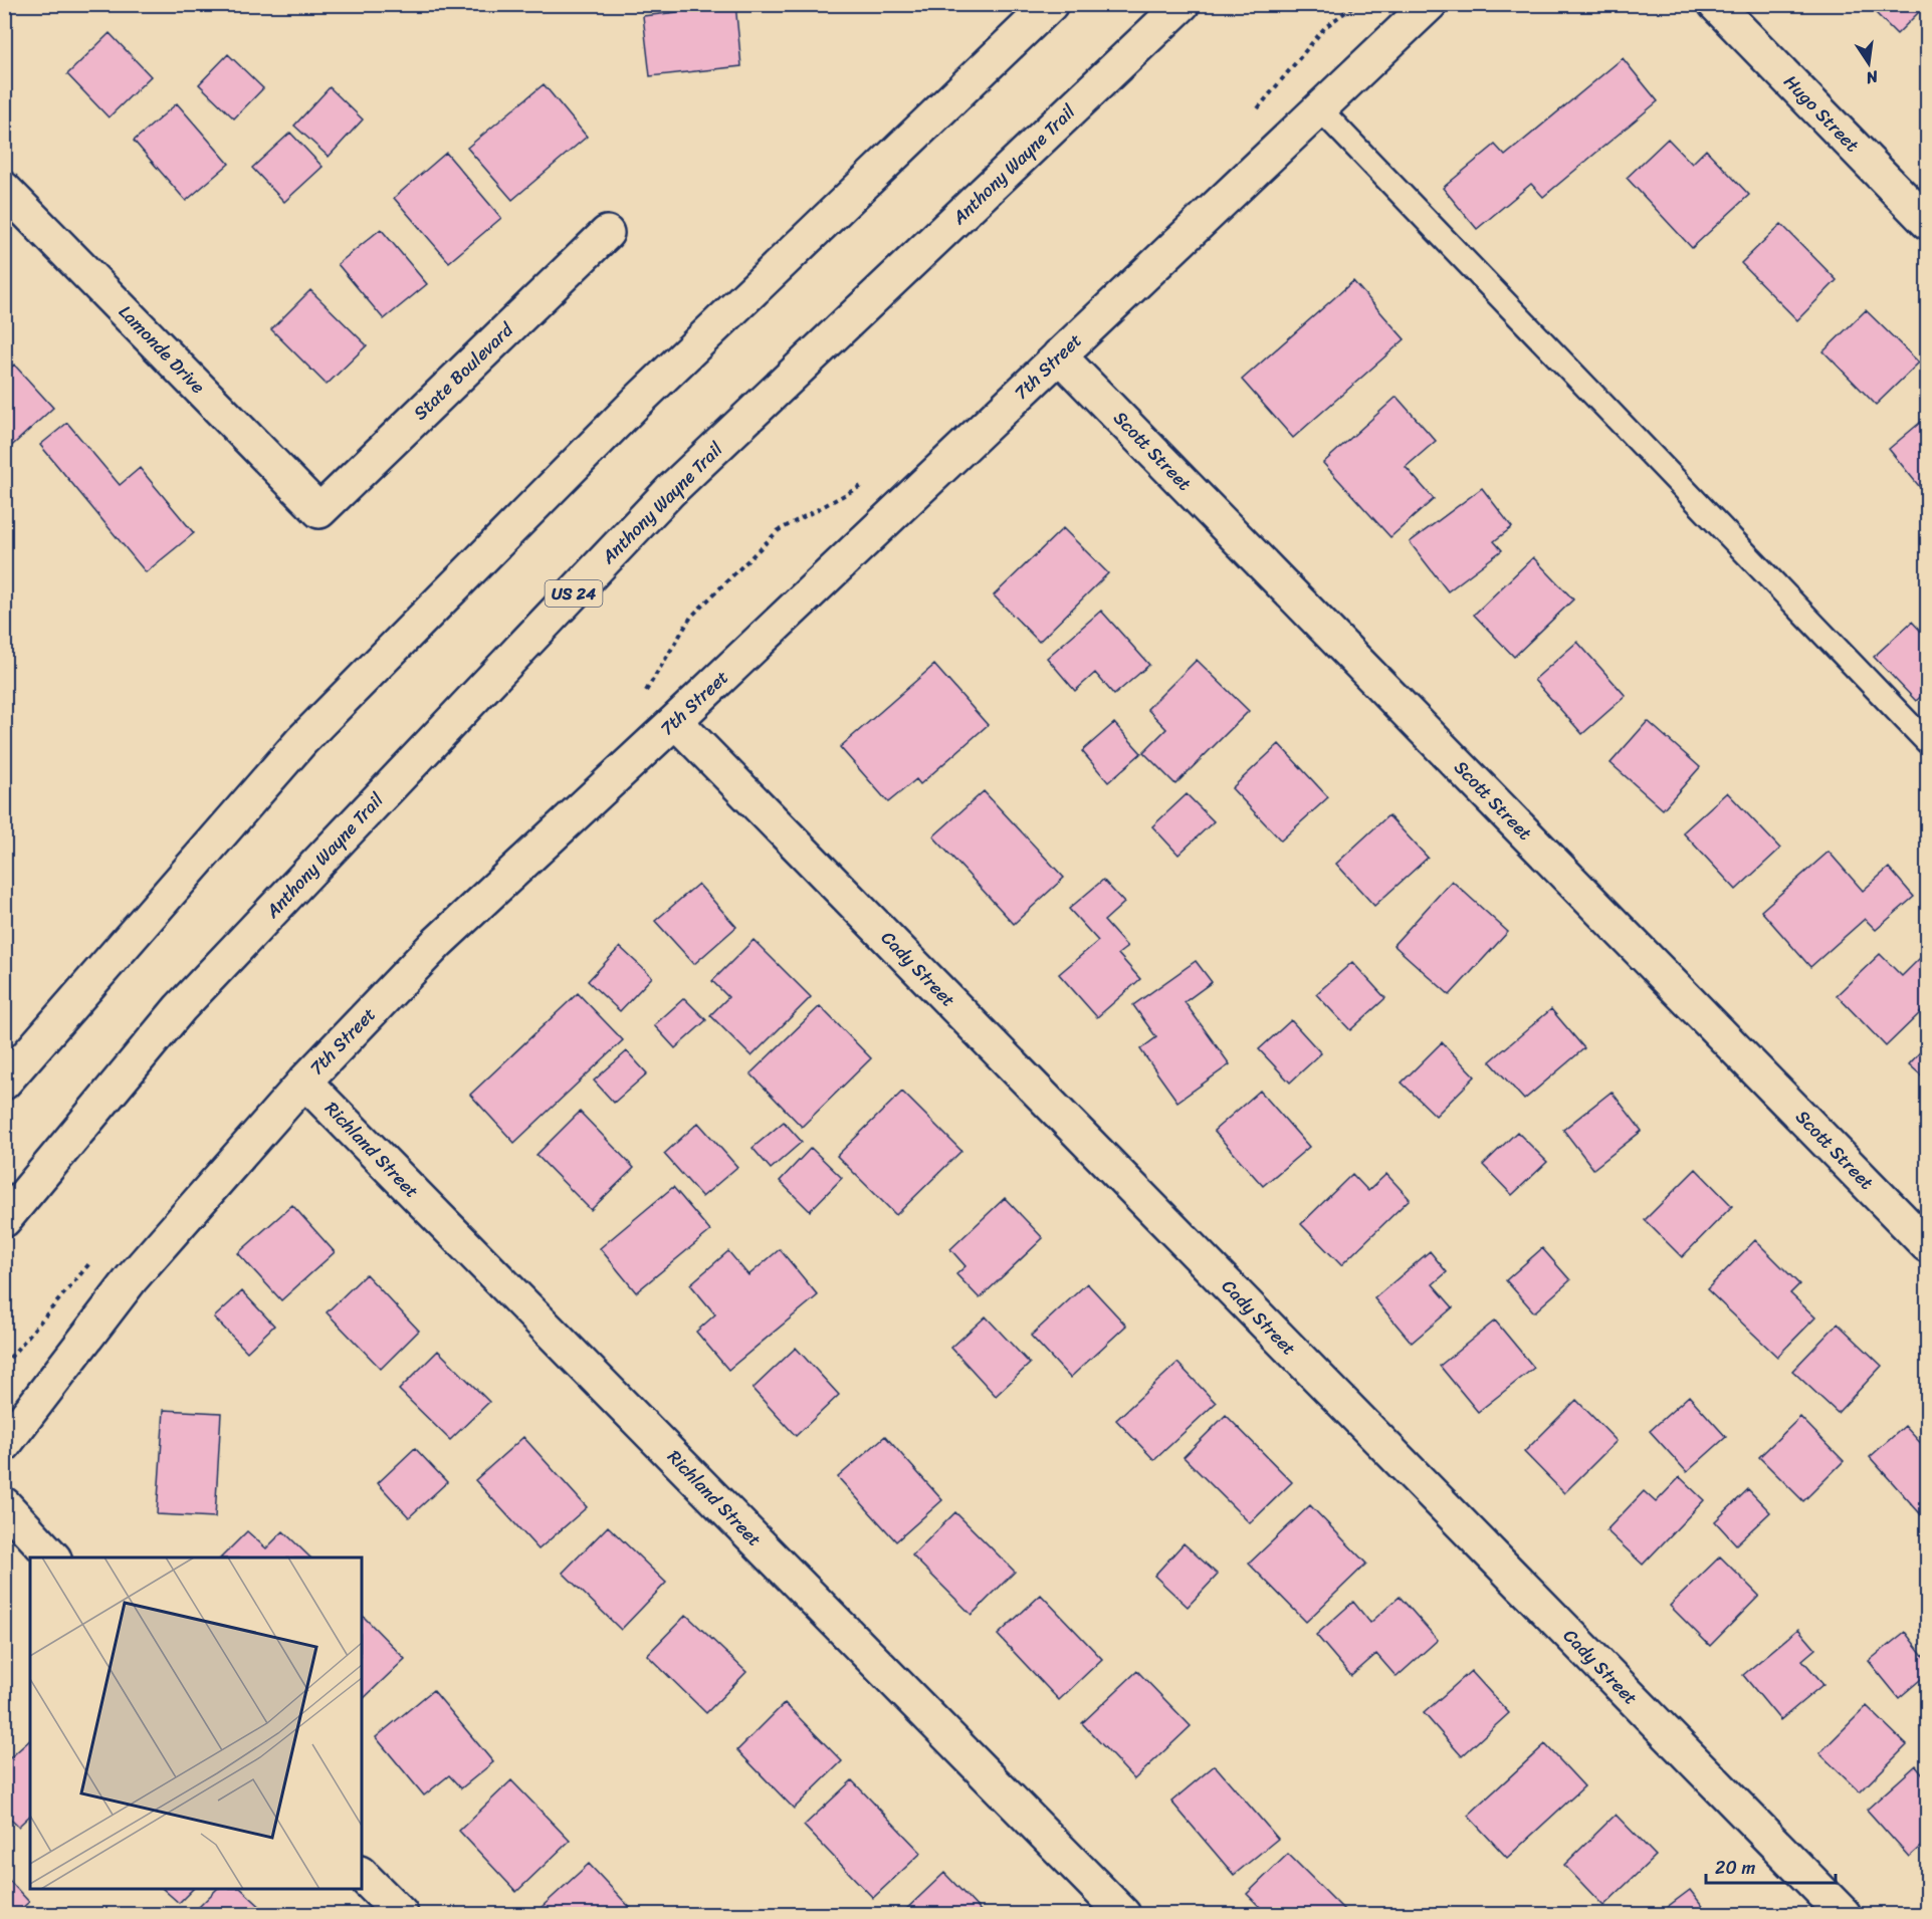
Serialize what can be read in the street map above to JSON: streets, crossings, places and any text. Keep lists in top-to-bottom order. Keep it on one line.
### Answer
{"streets":{"main road":["Hugo Street","Anthony Wayne Trail","Lamonde Drive","7th Street","State Boulevard","Scott Street","US 24","Cady Street","Richland Street"]},"crossings":[["Lamonde Drive","State Boulevard"],["7th Street","Scott Street"],["7th Street","Cady Street"],["7th Street","Richland Street"]],"scale_bar":"20 m","north":"bottom"}
